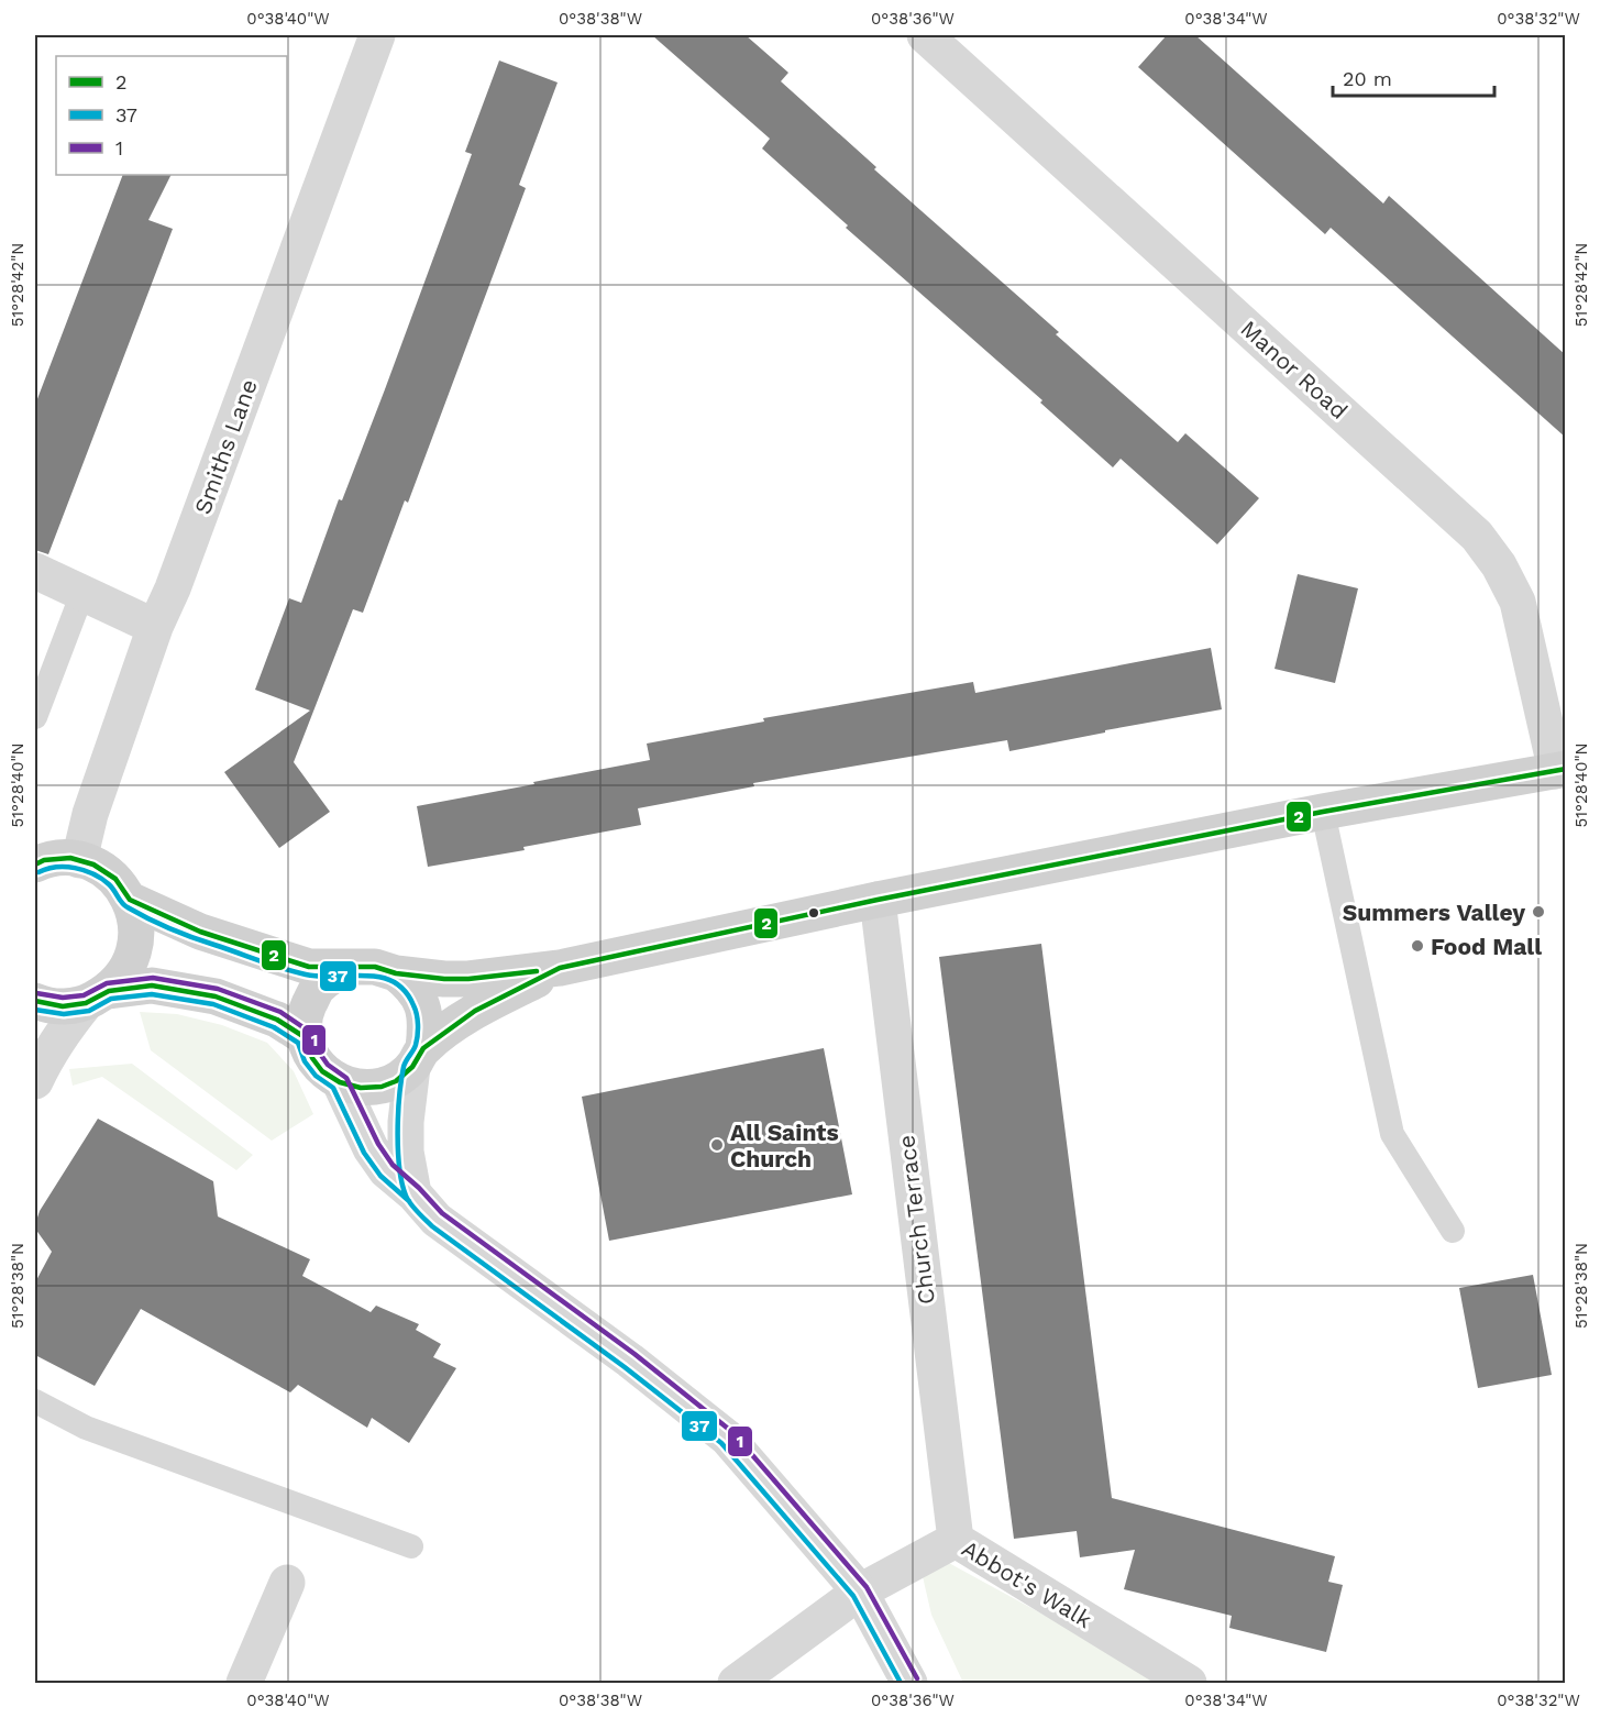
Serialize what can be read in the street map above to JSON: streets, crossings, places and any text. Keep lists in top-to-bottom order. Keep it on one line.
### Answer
{"streets":{"street":["Manor Road","Smiths Lane","Church Terrace","Abbot's Walk"]},"crossings":[["Church Terrace","Abbot's Walk"]],"places":["Summers Valley","Food Mall","All Saints Church"],"lines":["transit line 2","transit line 37","transit line 1"],"legend":["2","37","1"],"scale_bar":"20 m","coordinates":["0°38'40\"W","0°38'38\"W","0°38'36\"W","0°38'34\"W","0°38'32\"W","51°28'42\"N","51°28'40\"N","51°28'38\"N"]}
